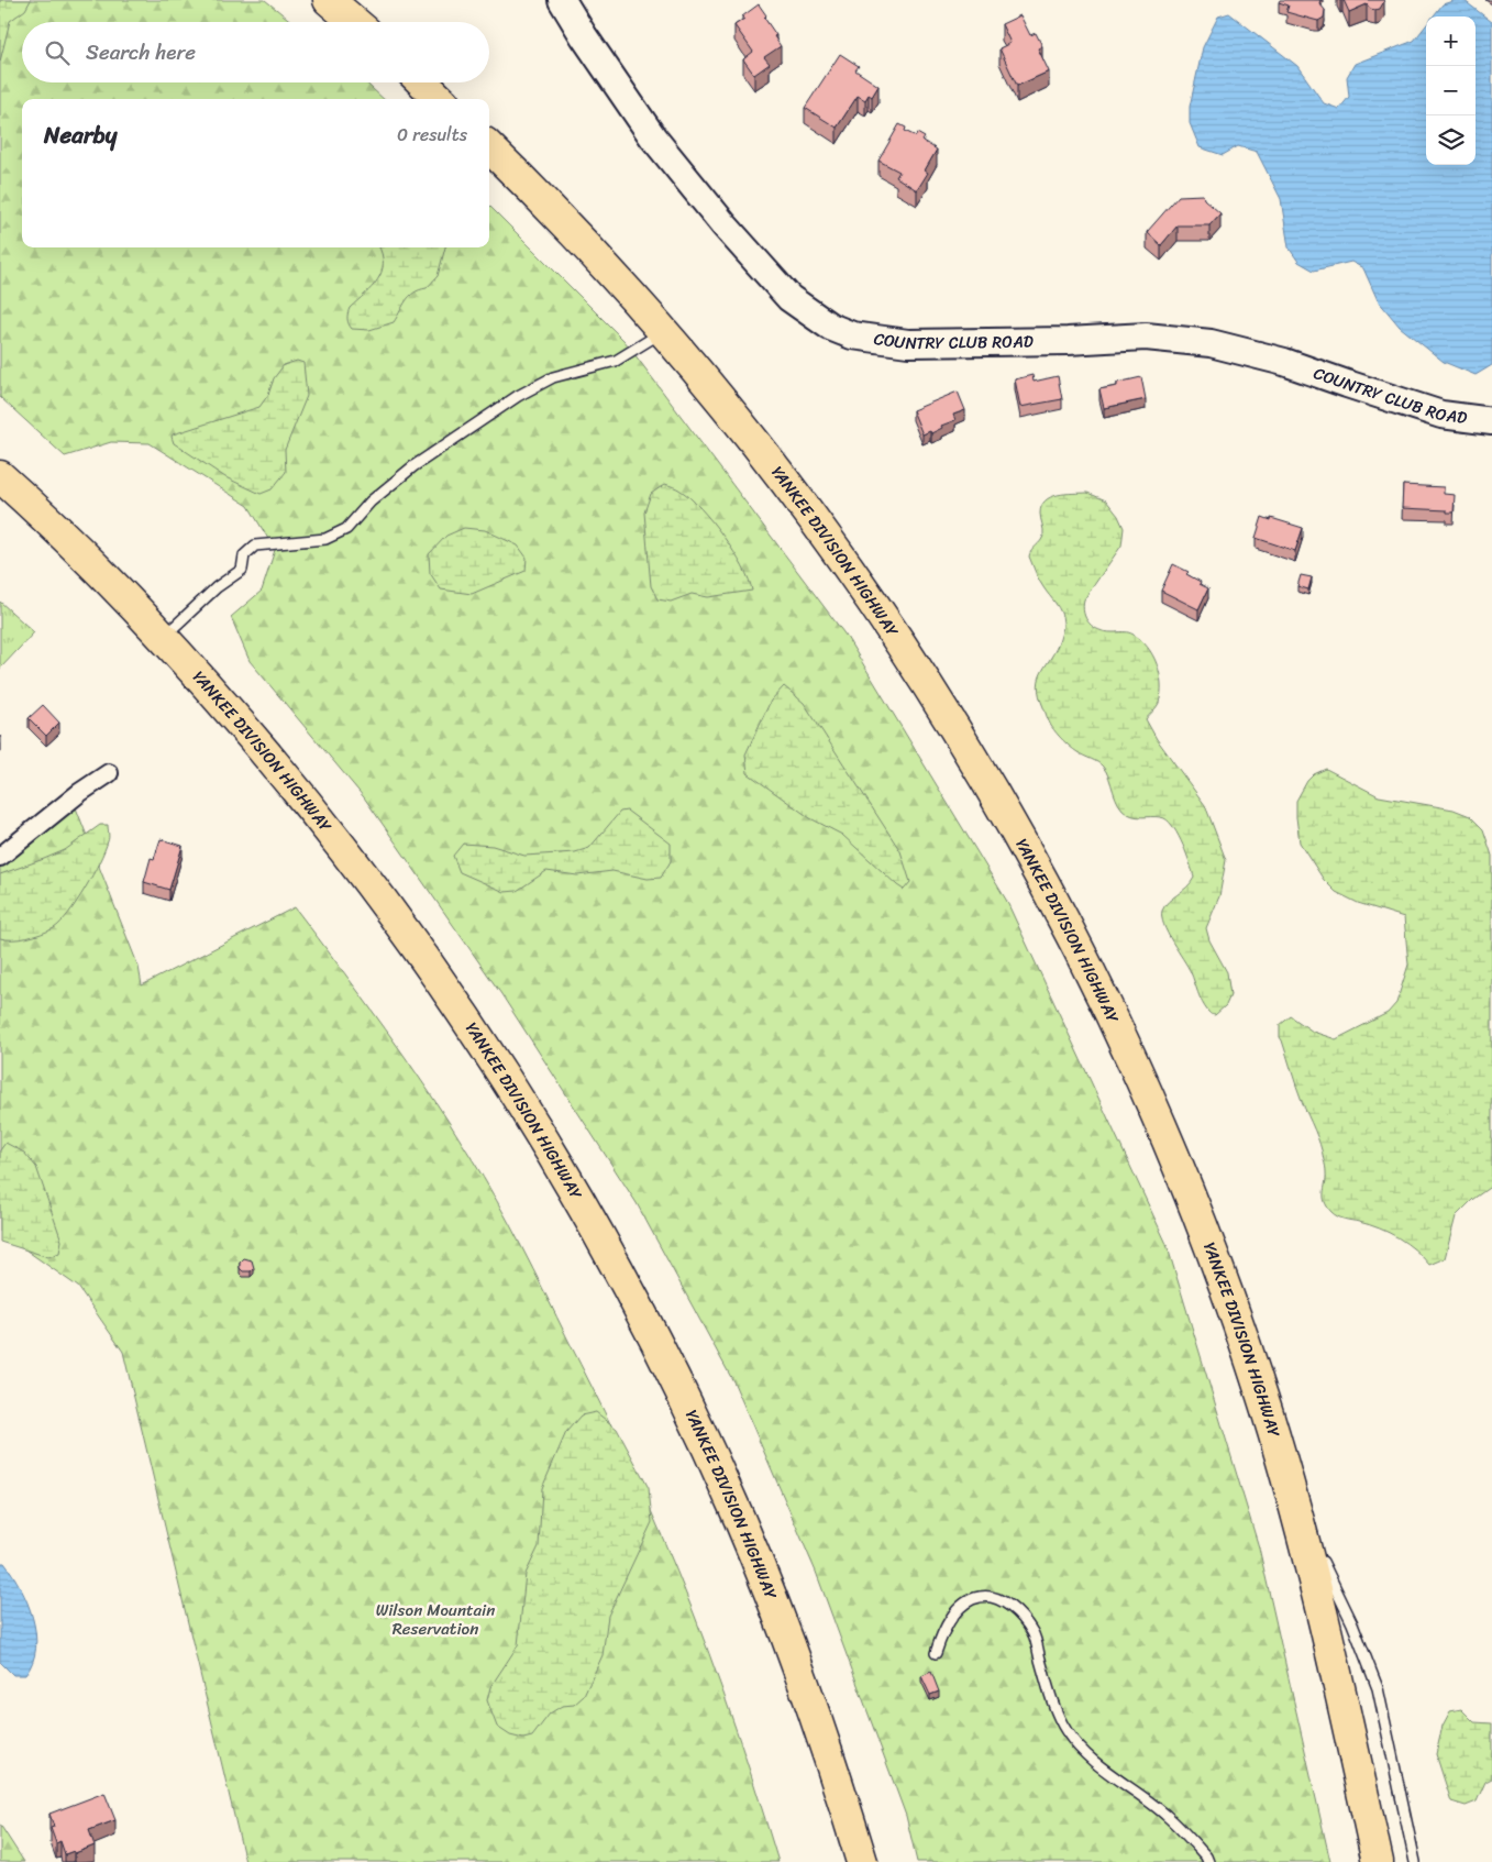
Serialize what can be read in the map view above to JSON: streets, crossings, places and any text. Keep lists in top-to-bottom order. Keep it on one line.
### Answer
{"streets":{"highway":["YANKEE DIVISION HIGHWAY"],"street":["COUNTRY CLUB ROAD"]},"parks":["Wilson Mountain Reservation"],"page":{"map_buttons":["+","−"],"search":"Search here","heading":["Nearby","0 results"]}}
